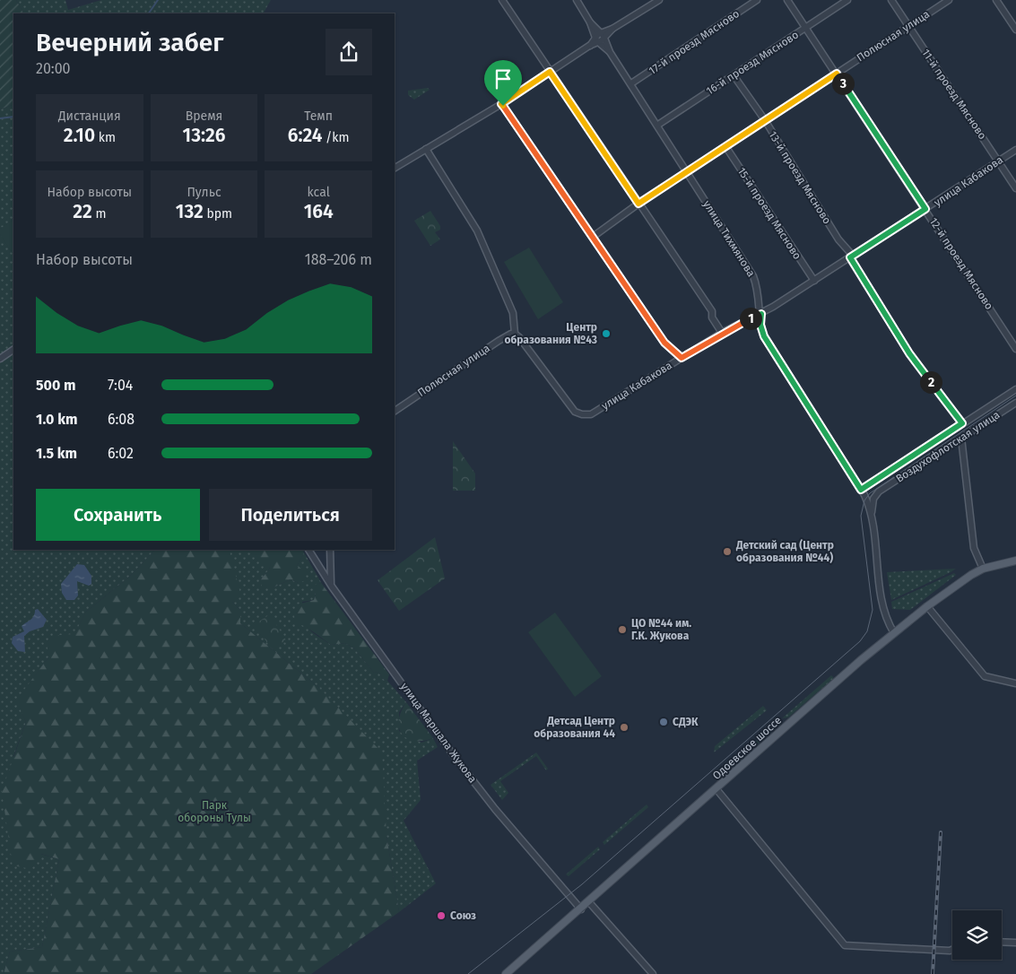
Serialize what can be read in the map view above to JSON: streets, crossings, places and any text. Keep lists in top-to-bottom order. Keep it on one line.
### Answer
{"streets":{"main road":["Одоевское шоссе"],"street":["Полюсная улица","17-й проезд Мясново","16-й проезд Мясново","11-й проезд Мясново","13-й проезд Мясново","улица Кабакова","15-й проезд Мясново","улица Тихмянова","12-й проезд Мясново","Воздухофлотская улица","улица Маршала Жукова"]},"crossings":[["Полюсная улица","11-й проезд Мясново"],["Полюсная улица","13-й проезд Мясново"],["Полюсная улица","улица Кабакова"],["Полюсная улица","15-й проезд Мясново"],["Полюсная улица","улица Тихмянова"],["Полюсная улица","12-й проезд Мясново"],["17-й проезд Мясново","улица Тихмянова"],["16-й проезд Мясново","13-й проезд Мясново"],["16-й проезд Мясново","улица Тихмянова"],["16-й проезд Мясново","12-й проезд Мясново"],["11-й проезд Мясново","улица Кабакова"],["13-й проезд Мясново","улица Кабакова"],["13-й проезд Мясново","Воздухофлотская улица"],["улица Кабакова","15-й проезд Мясново"],["улица Кабакова","улица Тихмянова"],["улица Кабакова","12-й проезд Мясново"],["улица Тихмянова","Воздухофлотская улица"],["улица Тихмянова","Одоевское шоссе"],["улица Маршала Жукова","Одоевское шоссе"]],"parks":["Парк обороны Тулы"],"places":["Центр образования №43","Детский сад (Центр образования №44)","ЦО №44 им. Г.К. Жукова","СДЭК","Детсад Центр образования 44","Союз"],"page":{"heading":["Вечерний забег","20:00"],"pins":["3","1","2"],"stats":[["Дистанция","2.10 km"],["Время","13:26"],["Темп","6:24 /km"],["Набор высоты","22 m"],["Пульс","132 bpm"],["kcal","164"]],"chart":["Набор высоты","188–206 m"],"list":[{"name":"500 m","note":"7:04"},{"name":"1.0 km","note":"6:08"},{"name":"1.5 km","note":"6:02"}],"buttons":["Сохранить","Поделиться"]}}
